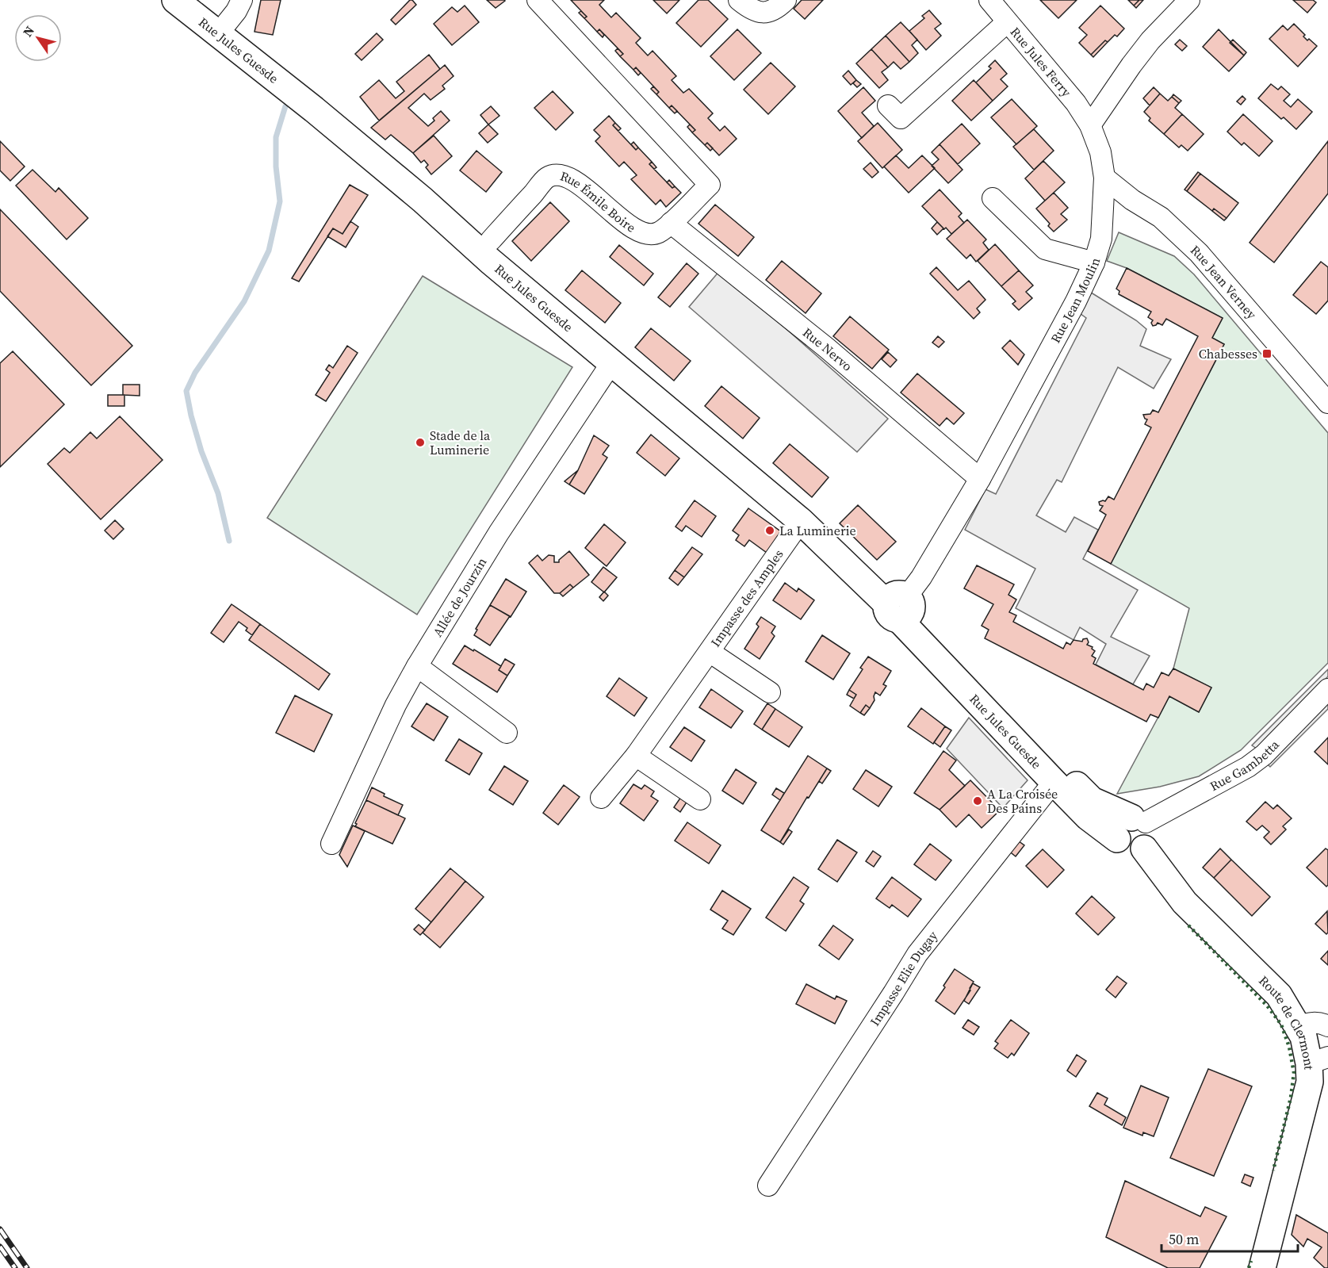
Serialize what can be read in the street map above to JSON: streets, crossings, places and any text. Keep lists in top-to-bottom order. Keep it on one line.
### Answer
{"streets":{"main road":["Rue Jules Guesde","Route de Clermont"],"street":["Rue Jules Ferry","Rue Émile Boire","Rue Jean Verney","Rue Jean Moulin","Rue Nervo","Allée de Jourzin","Impasse des Amples","Rue Gambetta","Impasse Elie Dugay"]},"crossings":[["Rue Jules Guesde","Rue Émile Boire"],["Rue Jules Guesde","Rue Jean Moulin"],["Rue Jules Guesde","Allée de Jourzin"],["Rue Jules Guesde","Impasse des Amples"],["Rue Jules Guesde","Rue Gambetta"],["Rue Jules Guesde","Impasse Elie Dugay"],["Rue Jules Guesde","Route de Clermont"],["Rue Jules Ferry","Rue Jean Moulin"],["Rue Émile Boire","Rue Nervo"],["Rue Jean Verney","Rue Jean Moulin"],["Rue Jean Moulin","Rue Nervo"],["Rue Gambetta","Route de Clermont"]],"places":{"transit":["Chabesses"],"other":["Stade de la Luminerie","La Luminerie","A La Croisée Des Pains"]},"scale_bar":"50 m","north":"top left"}
